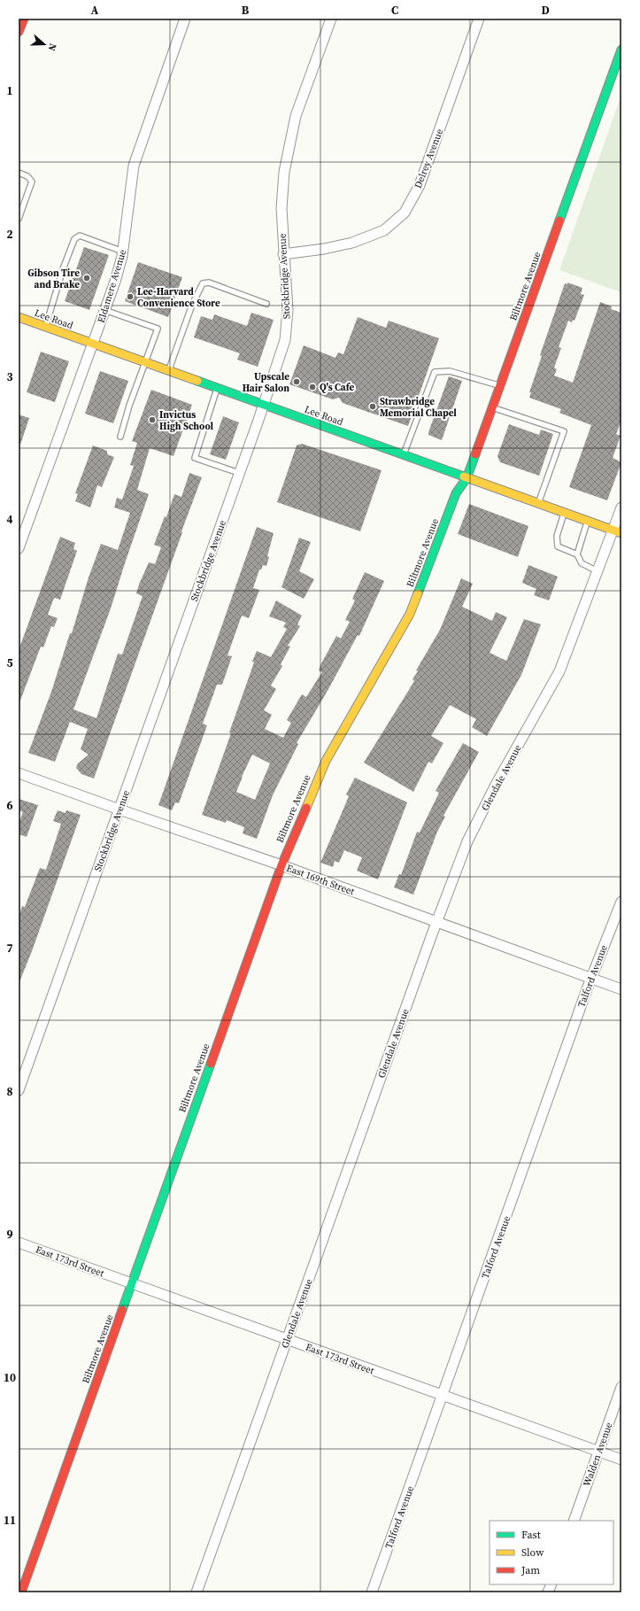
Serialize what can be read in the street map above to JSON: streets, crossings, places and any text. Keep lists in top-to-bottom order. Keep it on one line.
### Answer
{"streets":{"street":["Delrey Avenue","Stockbridge Avenue","Eldamere Avenue","Biltmore Avenue","Lee Road","Glendale Avenue","East 169th Street","Talford Avenue","East 173rd Street","Walden Avenue"]},"crossings":[["Delrey Avenue","Stockbridge Avenue"],["Stockbridge Avenue","Lee Road"],["Stockbridge Avenue","East 169th Street"],["Eldamere Avenue","Lee Road"],["Biltmore Avenue","Lee Road"],["Biltmore Avenue","East 169th Street"],["Biltmore Avenue","East 173rd Street"],["Lee Road","Glendale Avenue"],["Glendale Avenue","East 169th Street"],["Glendale Avenue","East 173rd Street"],["East 169th Street","Talford Avenue"],["Talford Avenue","East 173rd Street"],["East 173rd Street","Walden Avenue"]],"places":["Gibson Tire and Brake","Lee-Harvard Convenience Store","Upscale Hair Salon","Q's Cafe","Strawbridge Memorial Chapel","Invictus High School"],"legend":["Fast","Slow","Jam"],"north":"right","grid":{"columns":["A","B","C","D"],"rows":["1","2","3","4","5","6","7","8","9","10","11"]}}
